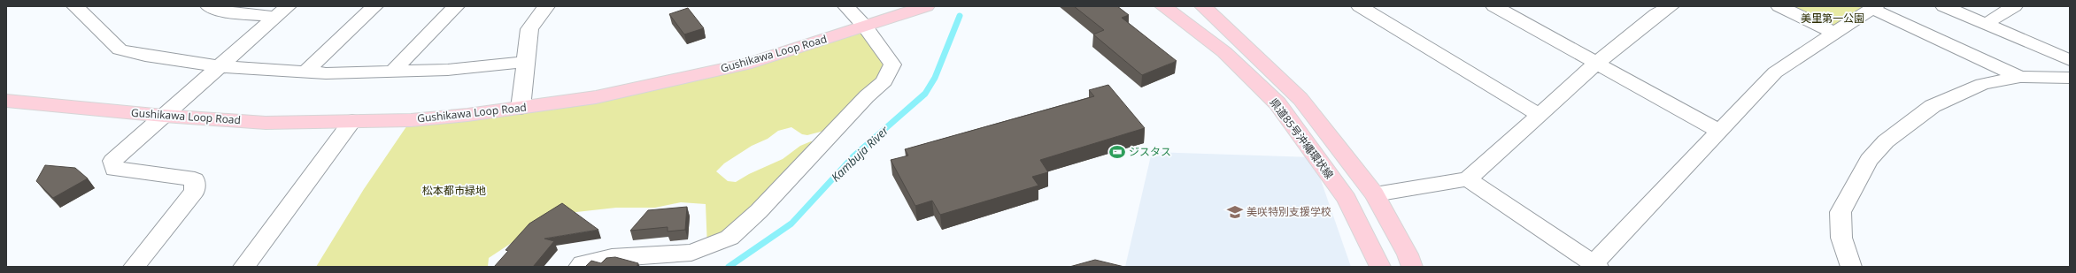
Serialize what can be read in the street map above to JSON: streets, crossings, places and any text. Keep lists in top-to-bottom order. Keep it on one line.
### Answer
{"streets":{"main road":["Gushikawa Loop Road","県道85号沖縄環状線"]},"water":["Kambuja River"],"parks":["美里第一公園","松本都市緑地"],"places":{"sports":["ジスタス"],"school or university":["美咲特別支援学校"]}}
